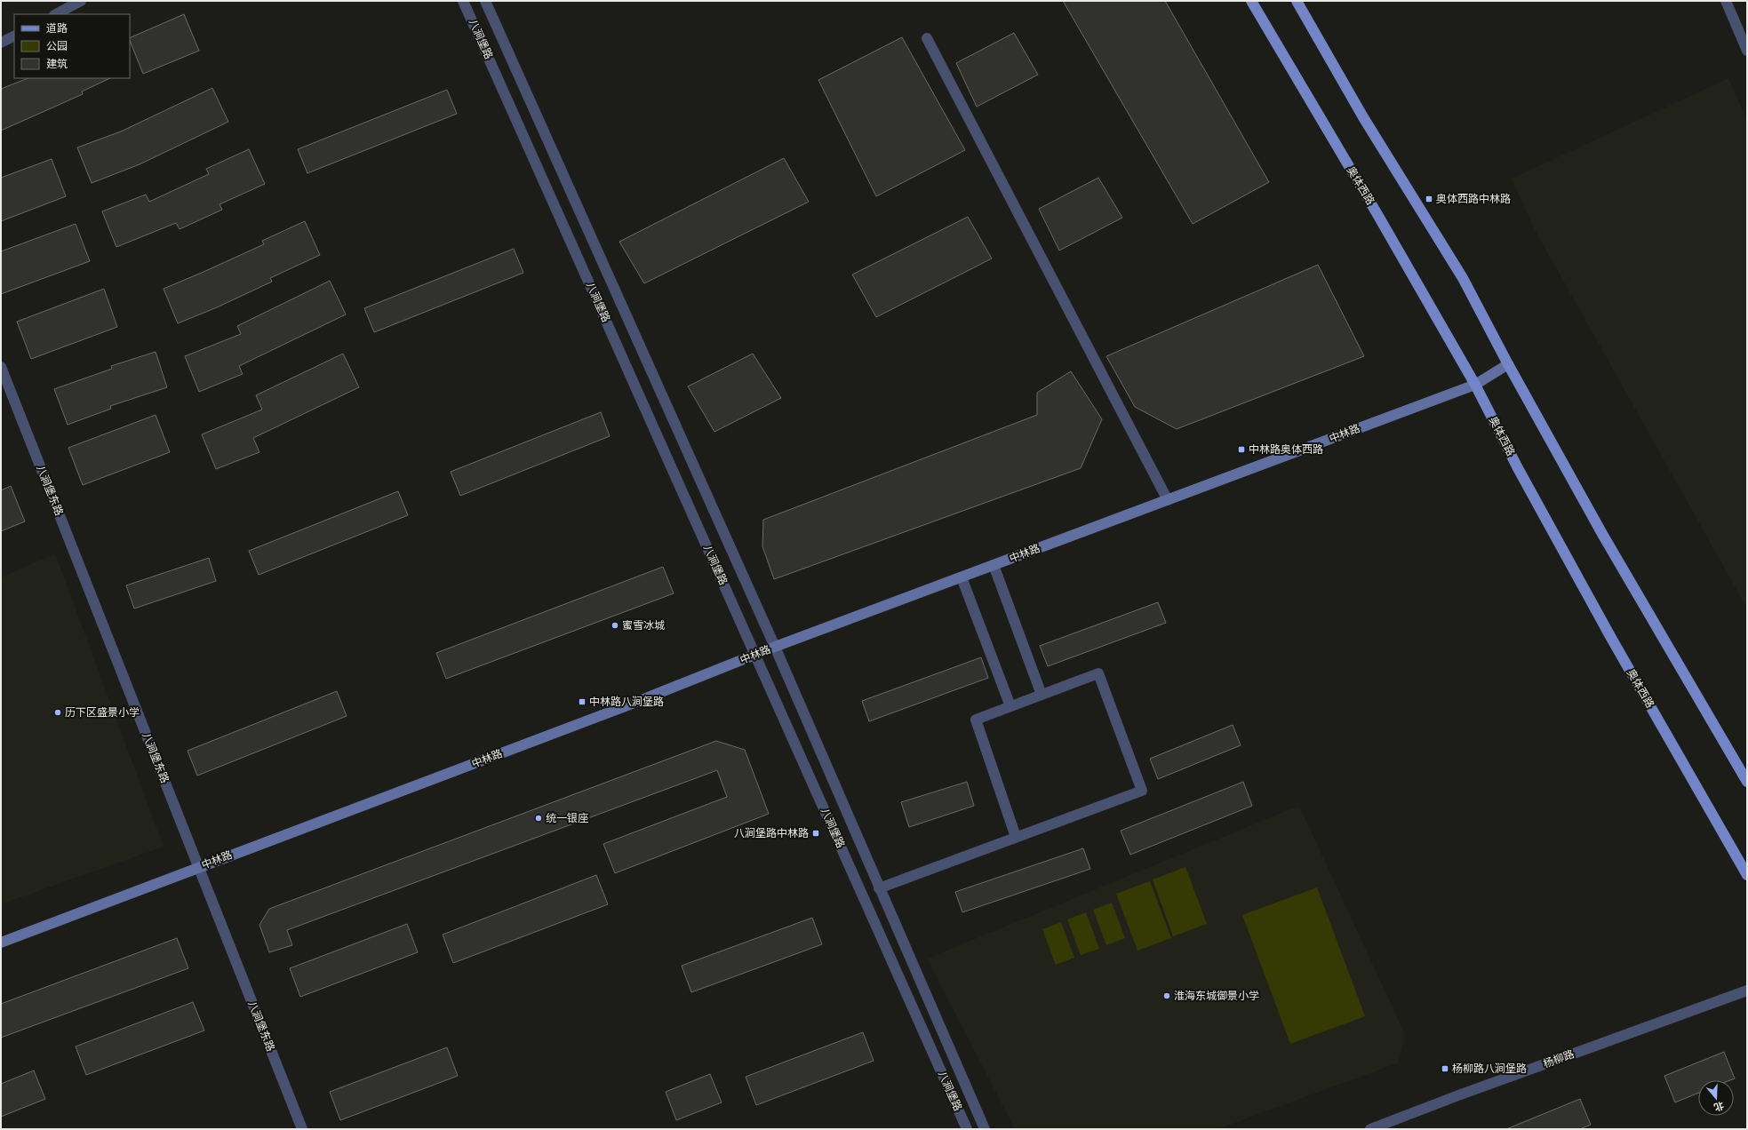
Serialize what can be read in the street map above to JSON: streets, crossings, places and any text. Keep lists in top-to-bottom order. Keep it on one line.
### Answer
{"streets":{"main road":["奥体西路","中林路"],"street":["八涧堡路","八涧堡东路","杨柳路"]},"crossings":[["八涧堡路","中林路"],["奥体西路","中林路"],["中林路","八涧堡东路"]],"places":{"transit":["奥体西路中林路","中林路奥体西路","中林路八涧堡路","八涧堡路中林路","杨柳路八涧堡路"],"other":["蜜雪冰城","历下区盛景小学","统一银座","淮海东城御景小学"]},"legend":["道路","公园","建筑"],"north":"bottom"}
